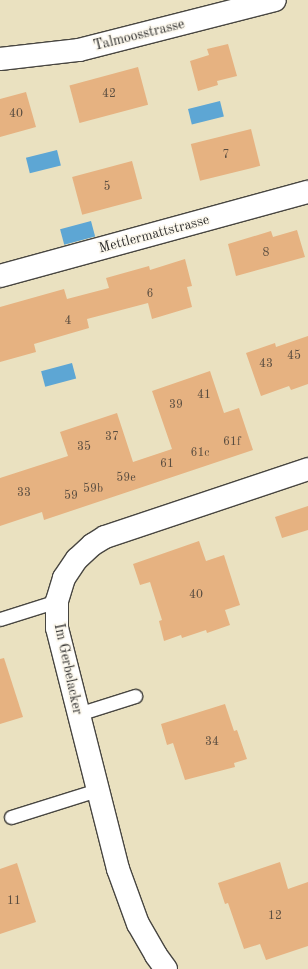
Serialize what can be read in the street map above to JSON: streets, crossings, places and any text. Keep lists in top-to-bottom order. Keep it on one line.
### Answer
{"streets":{"street":["Talmoosstrasse","Mettlermattstrasse","Im Gerbelacker"]},"house_numbers":["42","40","7","5","8","6","4","45","43","41","39","37","61f","35","61c","61","59e","59b","33","59","40","34","11","12"]}
